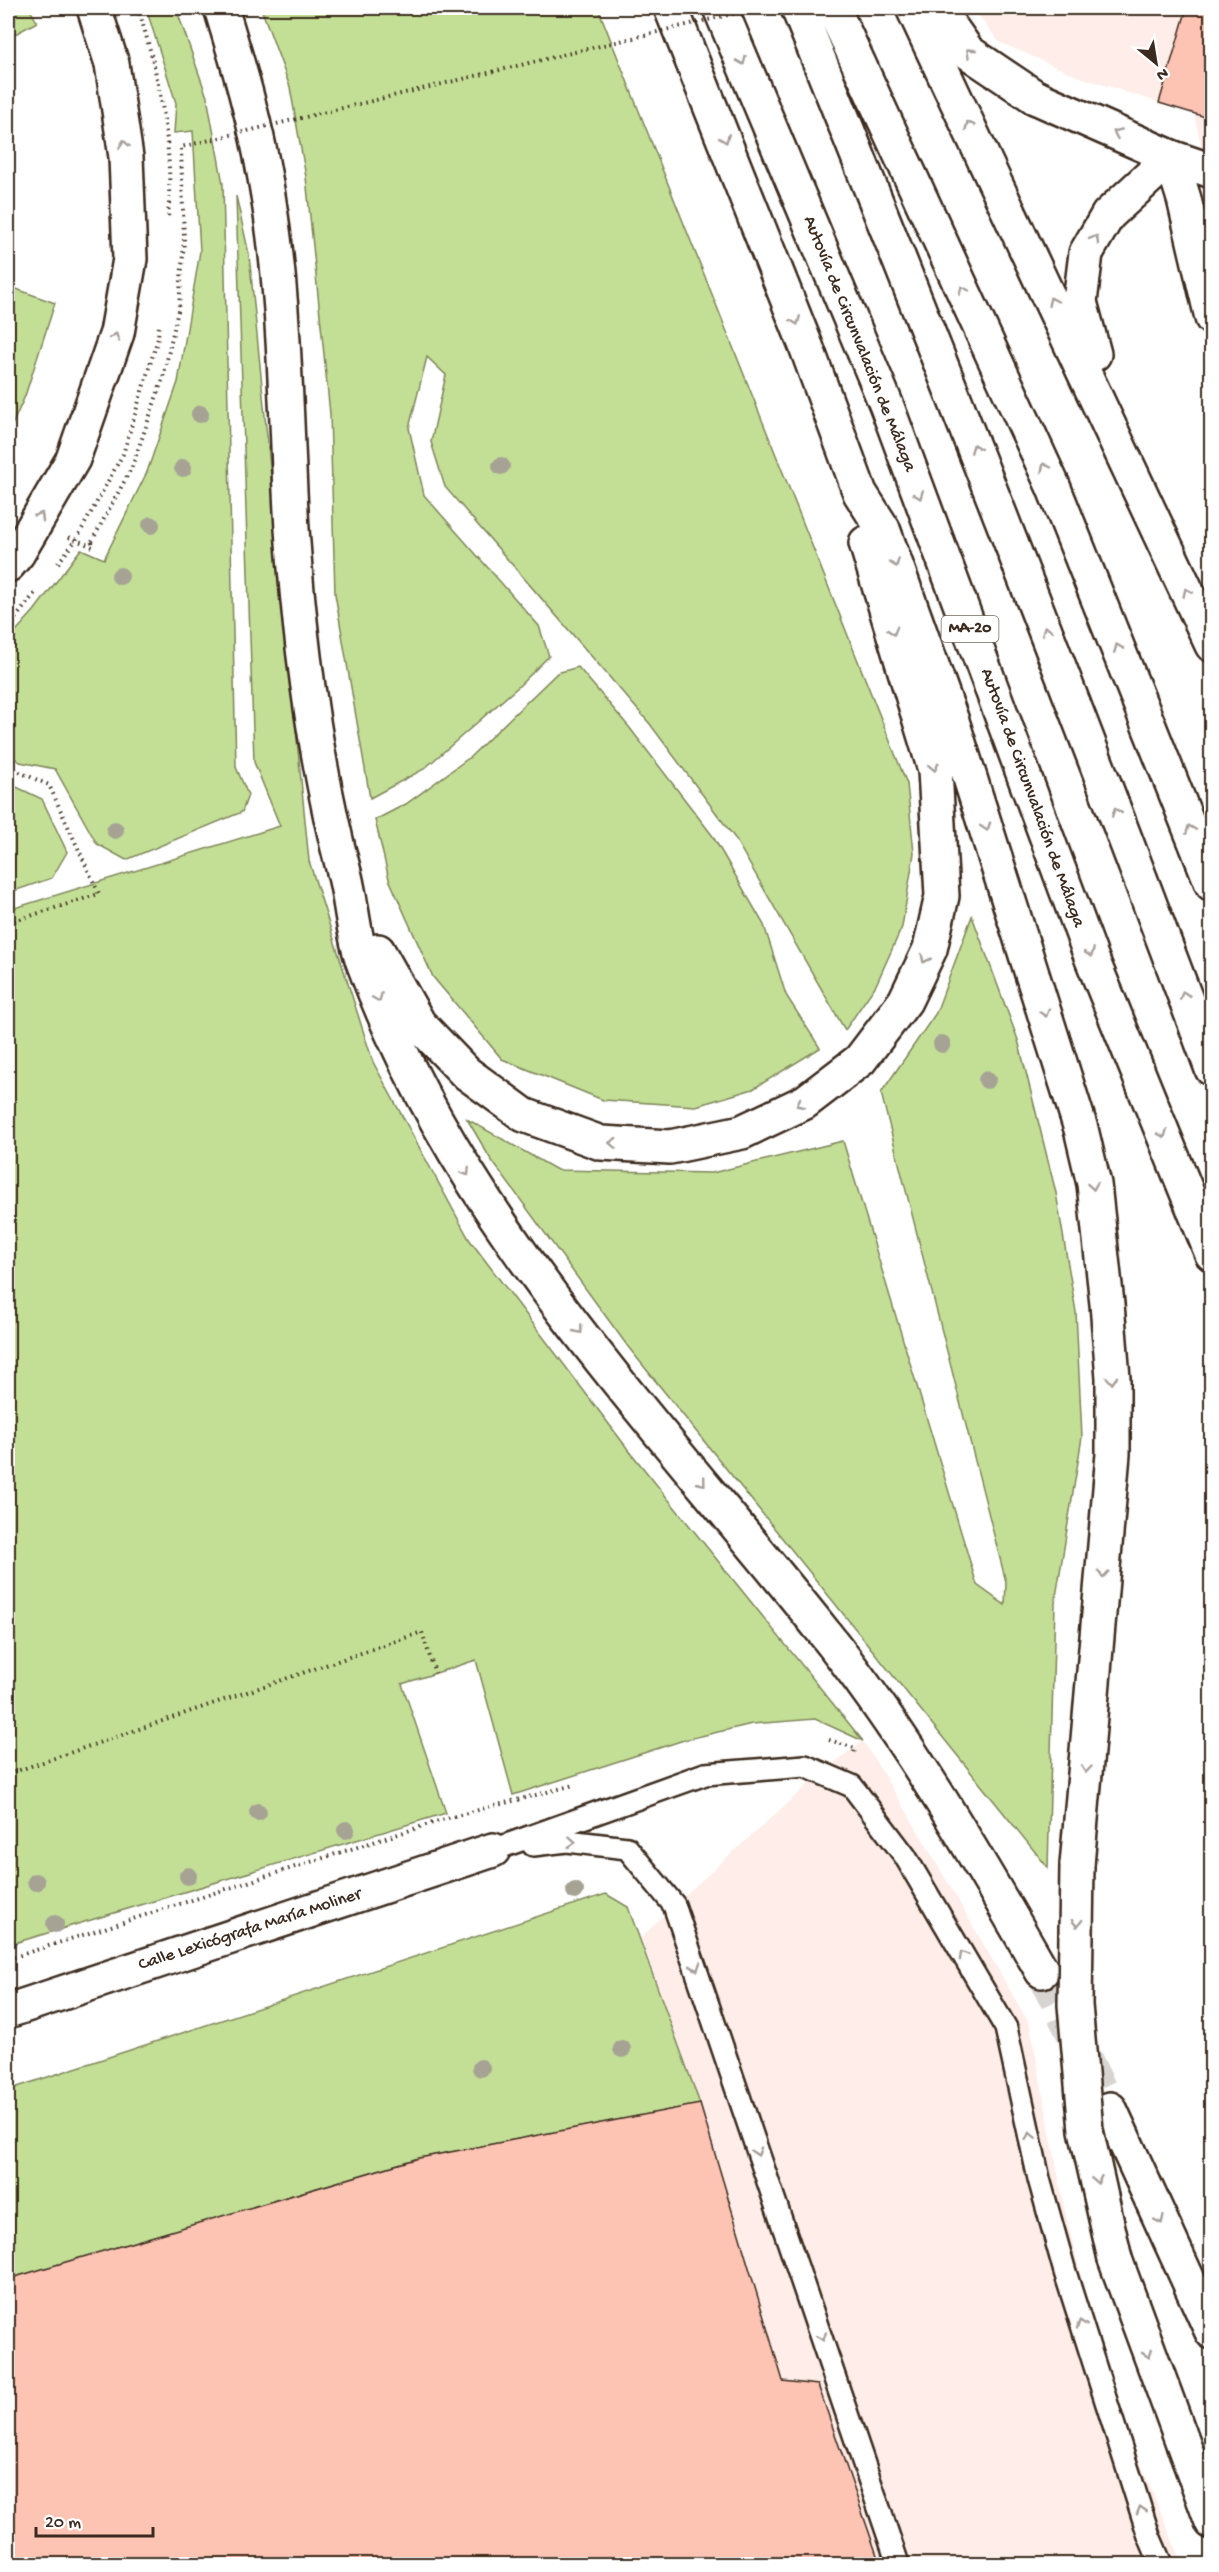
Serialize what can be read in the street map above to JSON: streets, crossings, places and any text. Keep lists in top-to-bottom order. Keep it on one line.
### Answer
{"streets":{"main road":["Autovía de Circunvalación de Málaga","MA-20","Calle Lexicógrafa María Moliner"]},"scale_bar":"20 m","north":"bottom right"}
